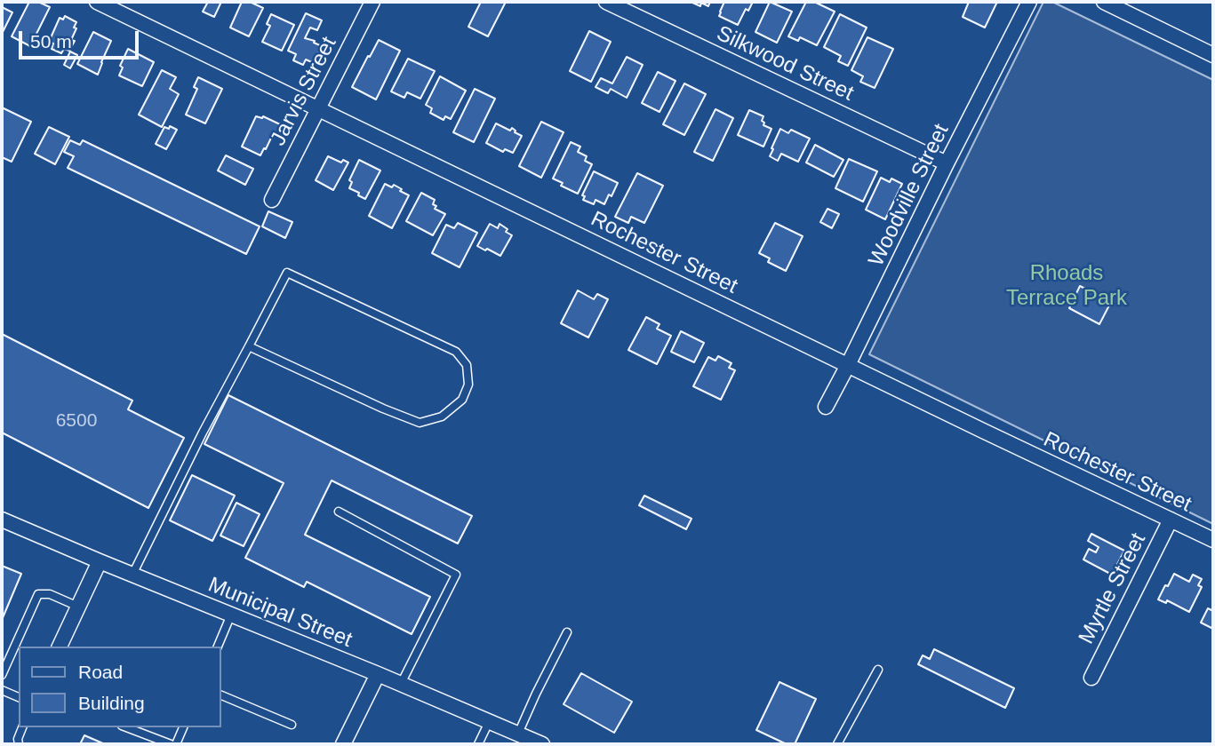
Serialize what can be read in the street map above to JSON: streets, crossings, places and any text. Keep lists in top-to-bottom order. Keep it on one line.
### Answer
{"streets":{"street":["Silkwood Street","Jarvis Street","Woodville Street","Rochester Street","Myrtle Street","Municipal Street"]},"crossings":[["Silkwood Street","Woodville Street"],["Jarvis Street","Rochester Street"],["Woodville Street","Rochester Street"],["Rochester Street","Myrtle Street"]],"parks":["Rhoads Terrace Park"],"house_numbers":["6500"],"legend":["Road","Building"],"scale_bar":"50 m"}
